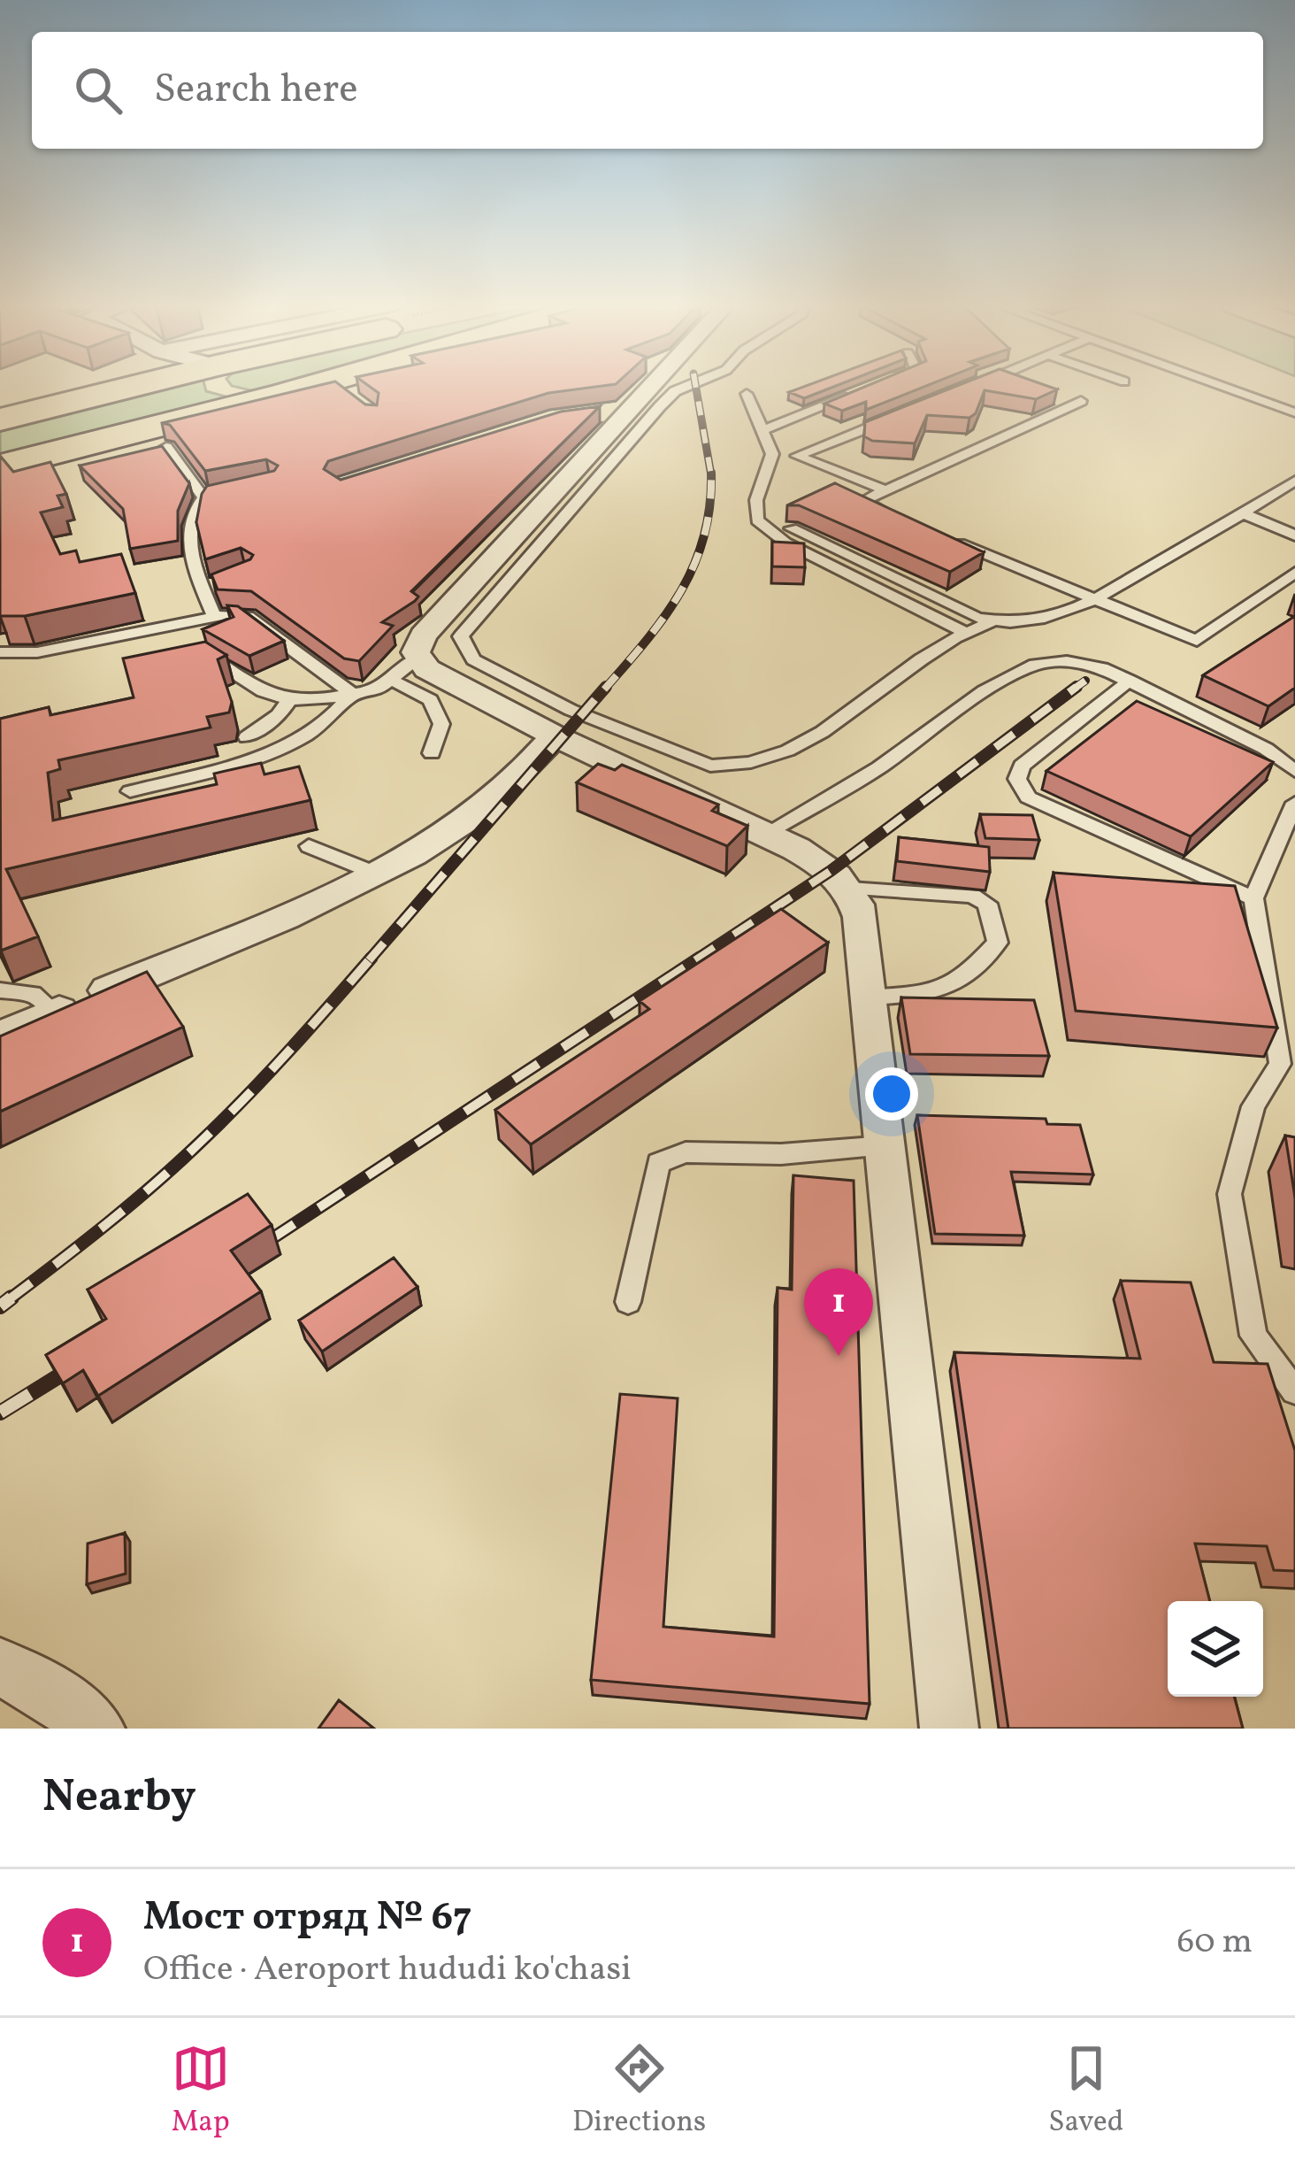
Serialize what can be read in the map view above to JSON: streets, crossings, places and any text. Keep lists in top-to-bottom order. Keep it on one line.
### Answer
{"page":{"search":"Search here","pins":"1","heading":"Nearby","list":[{"mark":"1","name":"Мост отряд № 67","note":"Office · Aeroport hududi ko'chasi","value":"60 m"}],"nav":["Map","Directions","Saved"]}}
